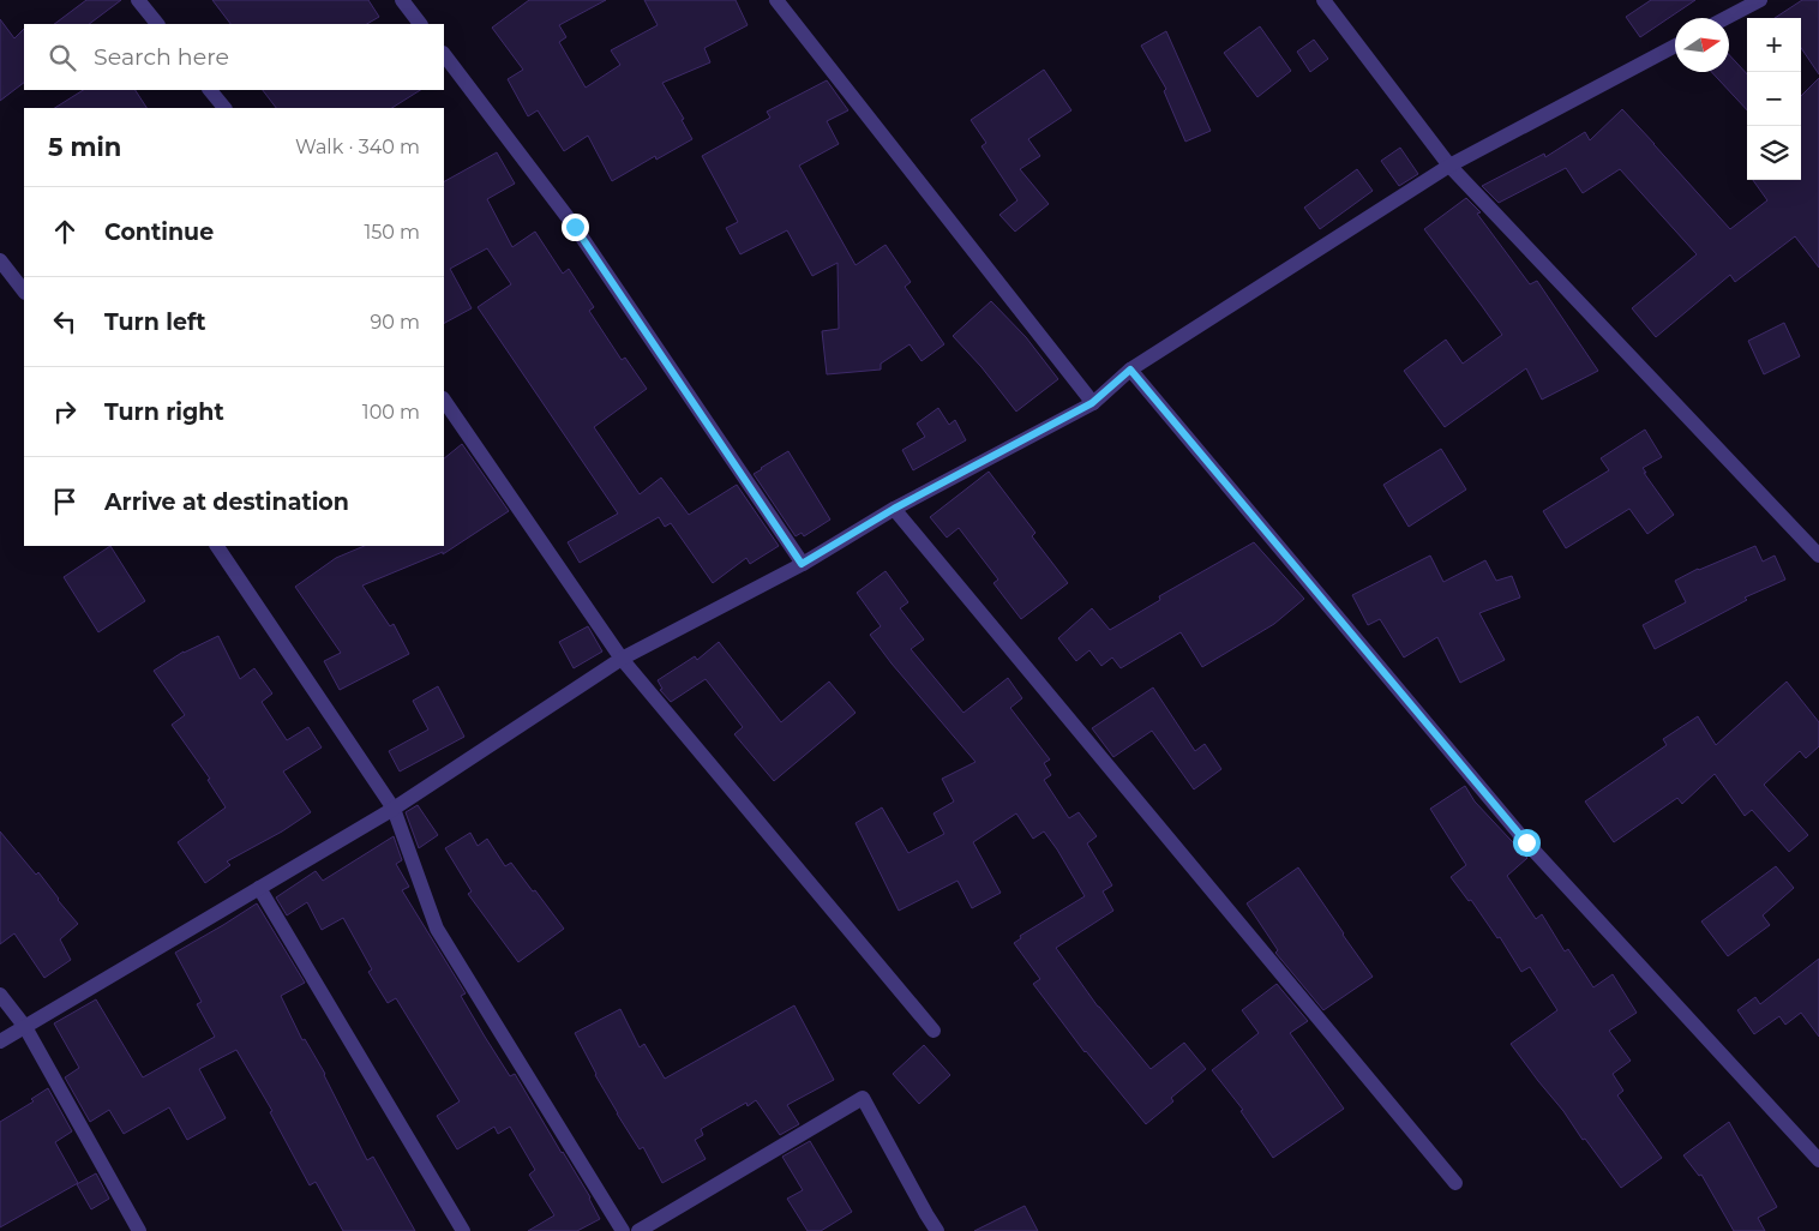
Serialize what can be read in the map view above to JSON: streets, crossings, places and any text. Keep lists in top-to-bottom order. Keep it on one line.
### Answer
{"north":"right","page":{"map_buttons":["+","−"],"search":"Search here","heading":["5 min","Walk · 340 m"],"list":[["Continue","150 m"],["Turn left","90 m"],["Turn right","100 m"],"Arrive at destination"]}}
